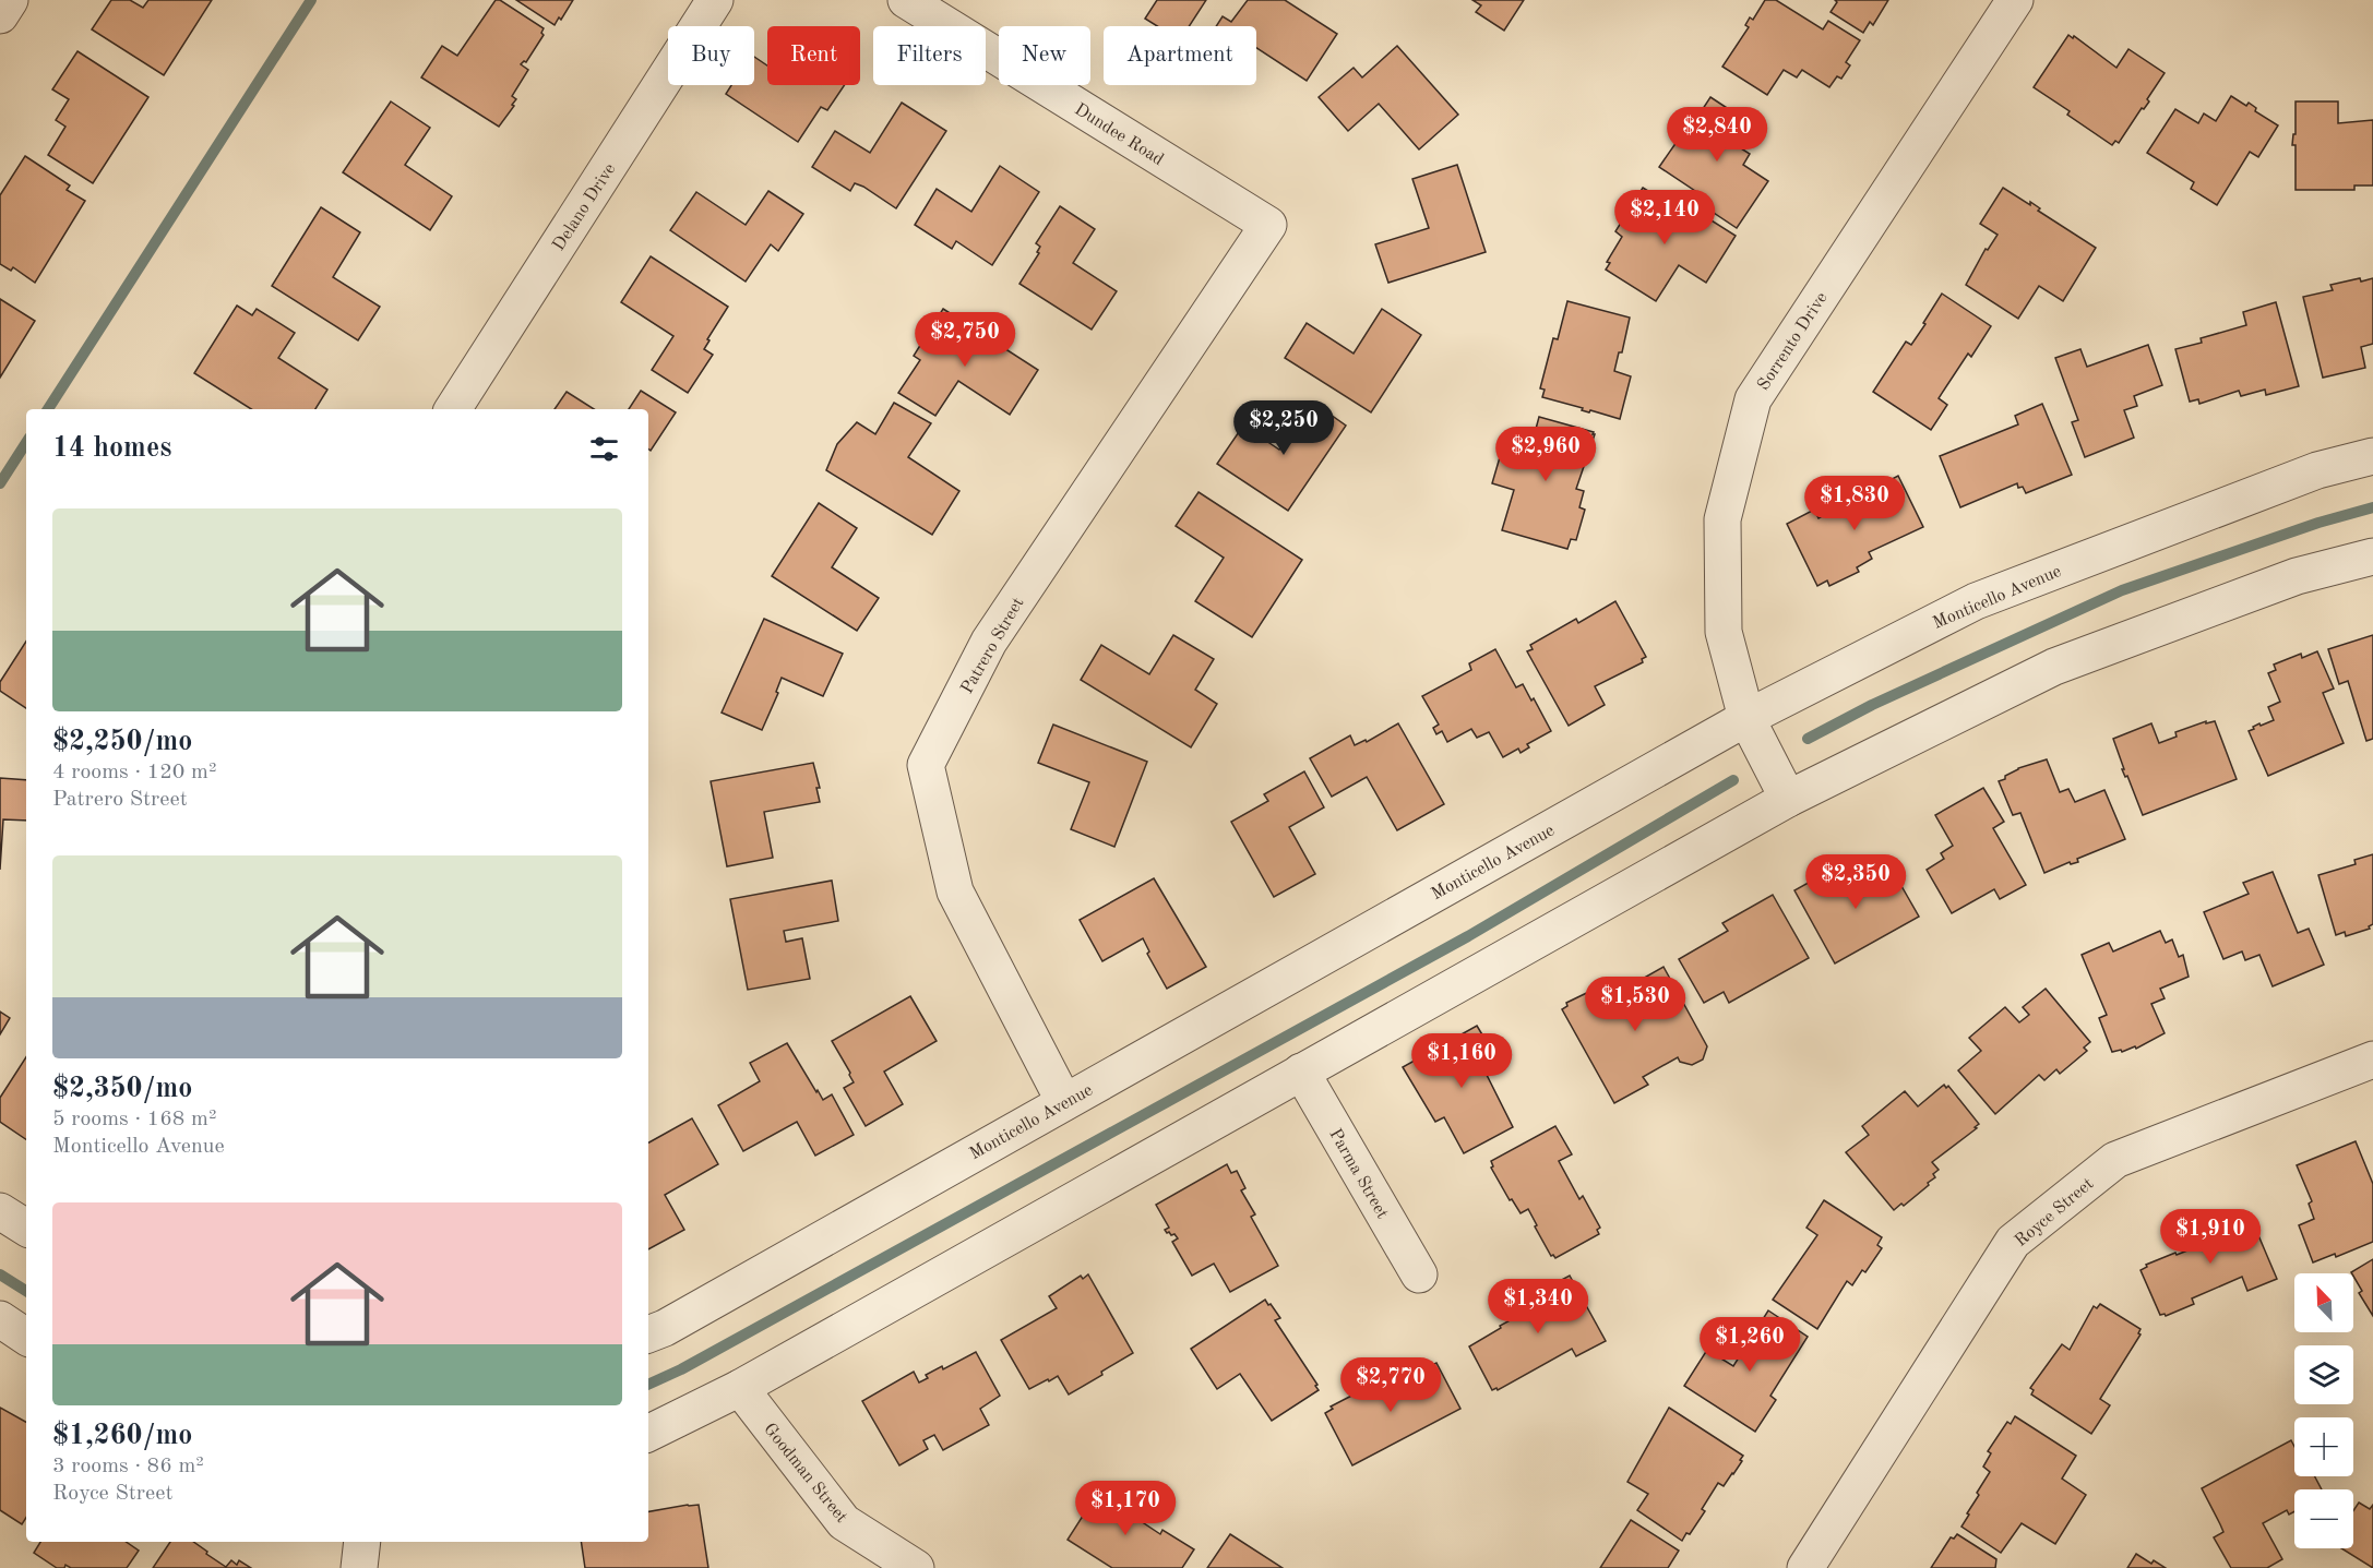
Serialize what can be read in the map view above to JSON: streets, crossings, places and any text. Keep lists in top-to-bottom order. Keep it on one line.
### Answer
{"streets":{"street":["Dundee Road","Delano Drive","Sorrento Drive","Monticello Avenue","Patrero Street","Parma Street","Royce Street","Goodman Street"]},"crossings":[["Dundee Road","Patrero Street"],["Sorrento Drive","Monticello Avenue"],["Monticello Avenue","Patrero Street"]],"north":"top left","page":{"chip":["Buy","Rent","Filters","New","Apartment"],"price":["$2,840","$2,140","$2,750","$2,250","$2,960","$1,830","$2,350","$1,530","$1,160","$1,910","$1,340","$1,260","$2,770","$1,170"],"heading":"14 homes","list":[{"name":"$2,250/mo","note":"4 rooms · 120 m² · Patrero Street"},{"name":"$2,350/mo","note":"5 rooms · 168 m² · Monticello Avenue"},{"name":"$1,260/mo","note":"3 rooms · 86 m² · Royce Street"}],"map_buttons":["+","−"]}}
